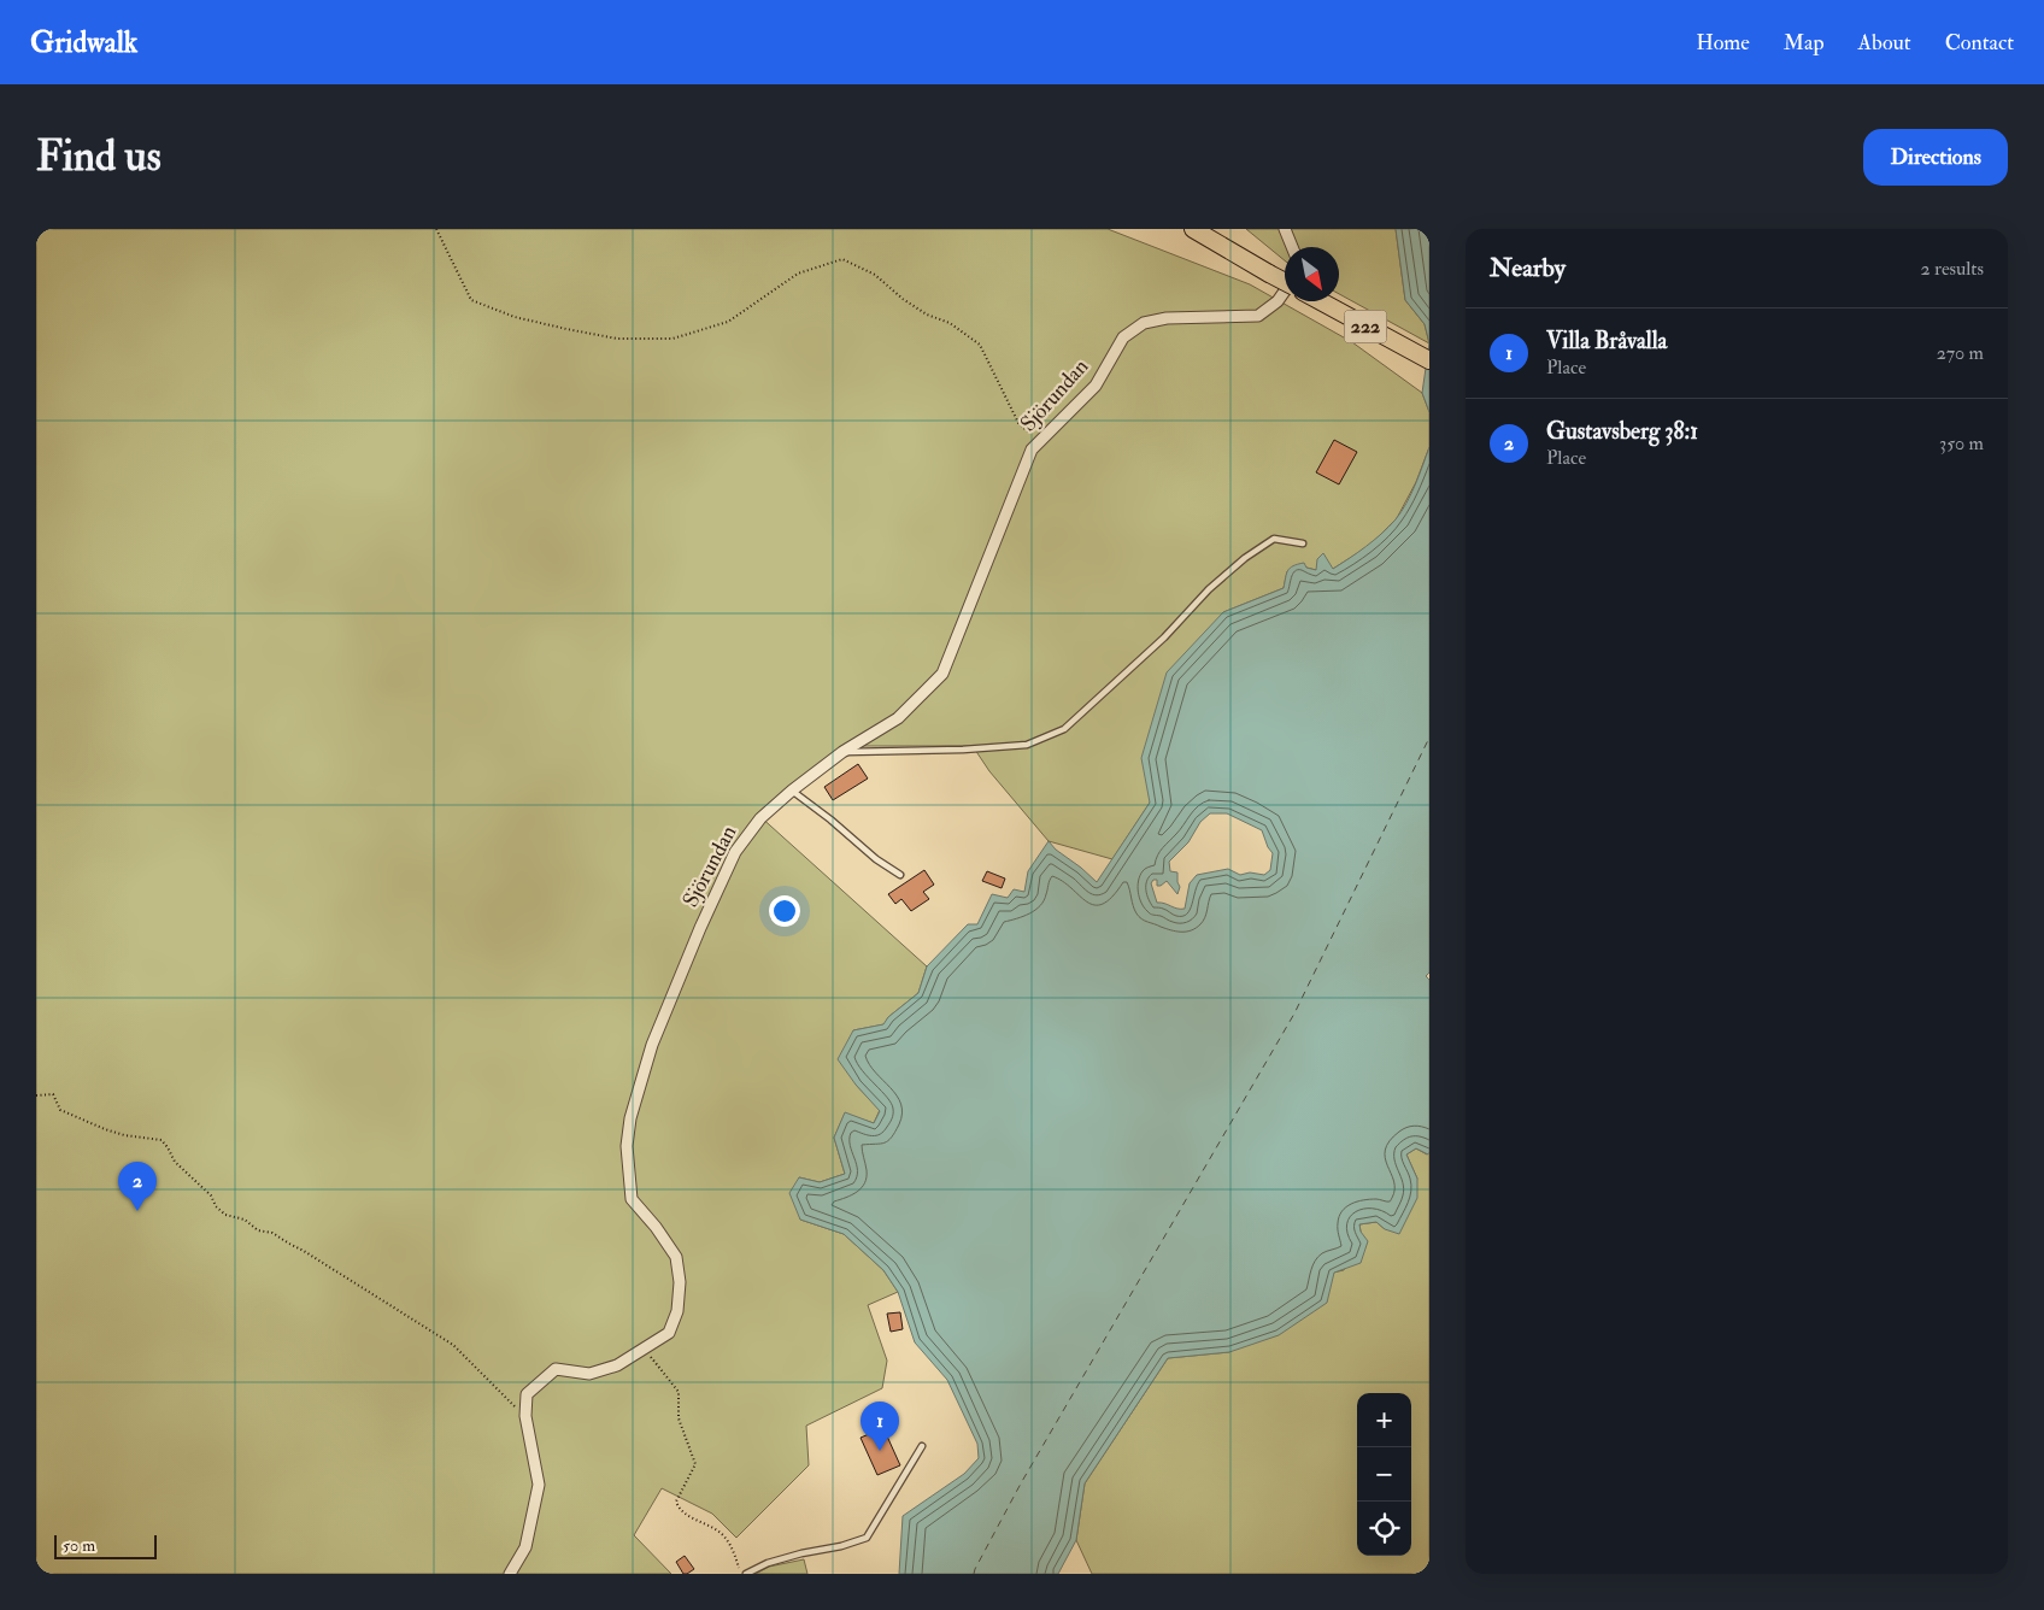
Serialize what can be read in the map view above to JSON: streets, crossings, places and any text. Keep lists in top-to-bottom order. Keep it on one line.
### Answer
{"streets":{"main road":["222"],"street":["Sjörundan"]},"scale_bar":"50 m","north":"bottom right","page":{"header":"Gridwalk","nav":["Home","Map","About","Contact"],"buttons":"Directions","title":"Find us","heading":["Nearby","2 results"],"list":[{"mark":"1","name":"Villa Bråvalla","note":"Place","value":"270 m"},{"mark":"2","name":"Gustavsberg 38:1","note":"Place","value":"350 m"}],"pins":["2","1"],"map_buttons":["+","−"],"scale":"50 m"}}
